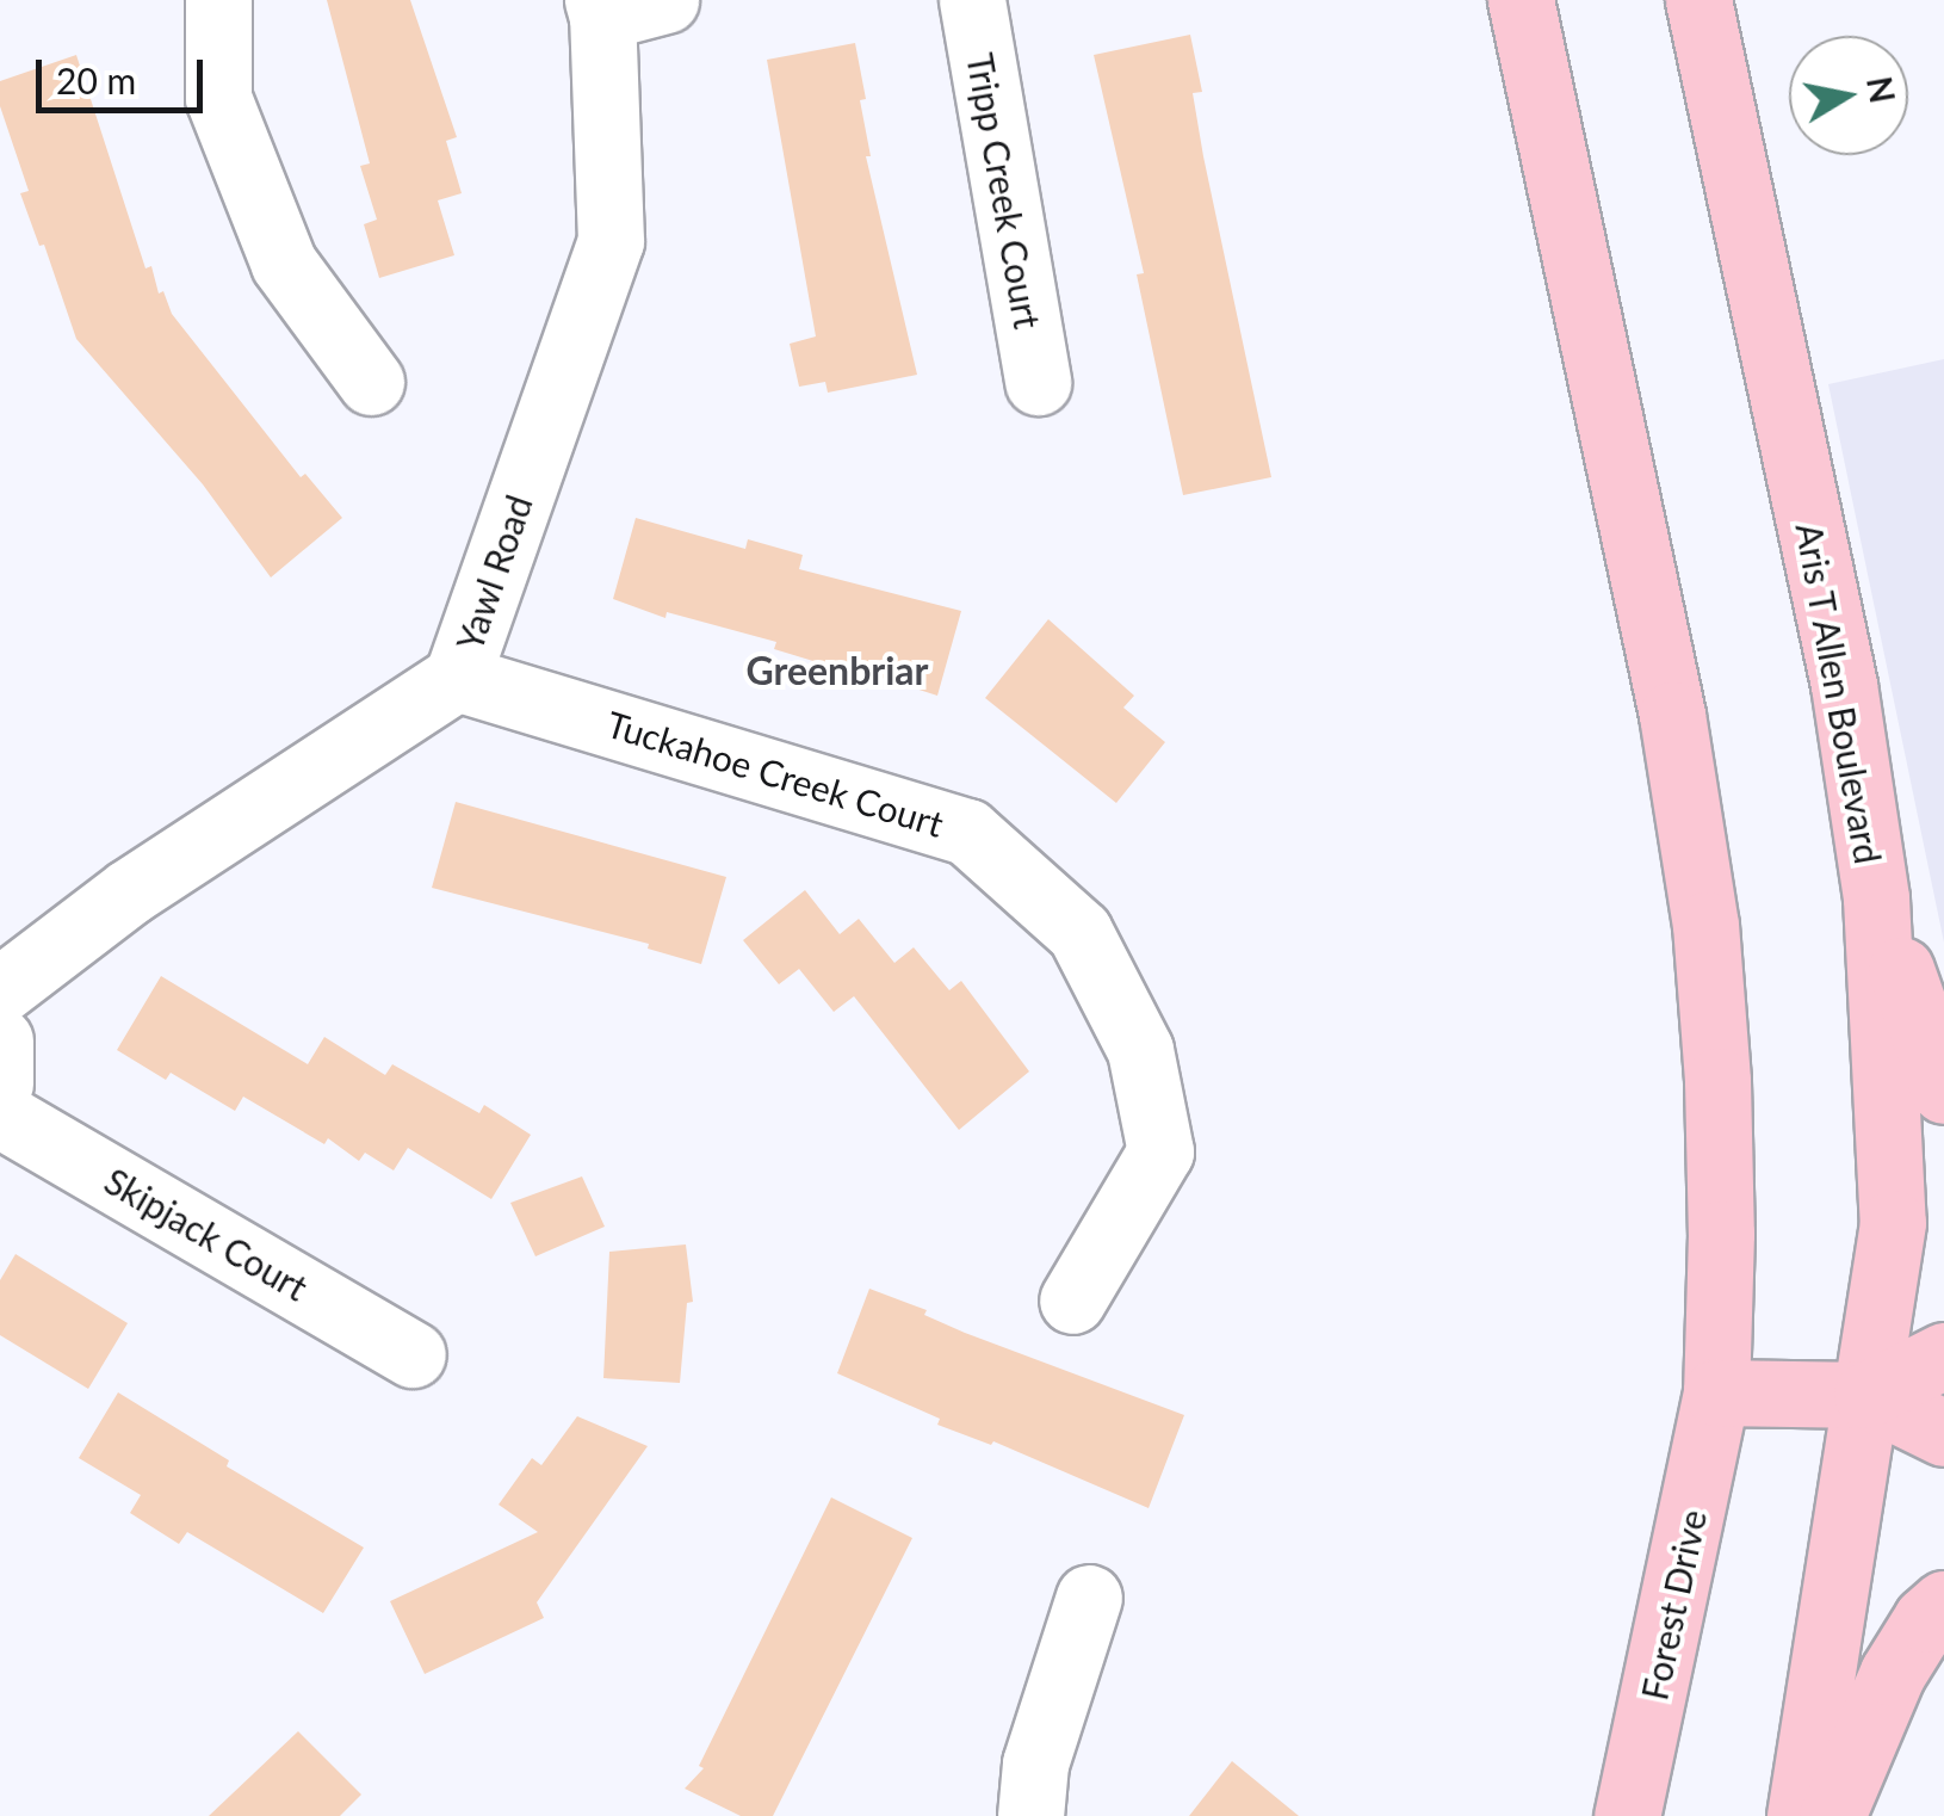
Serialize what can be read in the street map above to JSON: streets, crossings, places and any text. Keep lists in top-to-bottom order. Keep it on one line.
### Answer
{"streets":{"main road":["Aris T Allen Boulevard","Forest Drive"],"street":["Tripp Creek Court","Yawl Road","Tuckahoe Creek Court","Skipjack Court"]},"crossings":[["Yawl Road","Tuckahoe Creek Court"]],"districts":["Greenbriar"],"scale_bar":"20 m","north":"right"}
